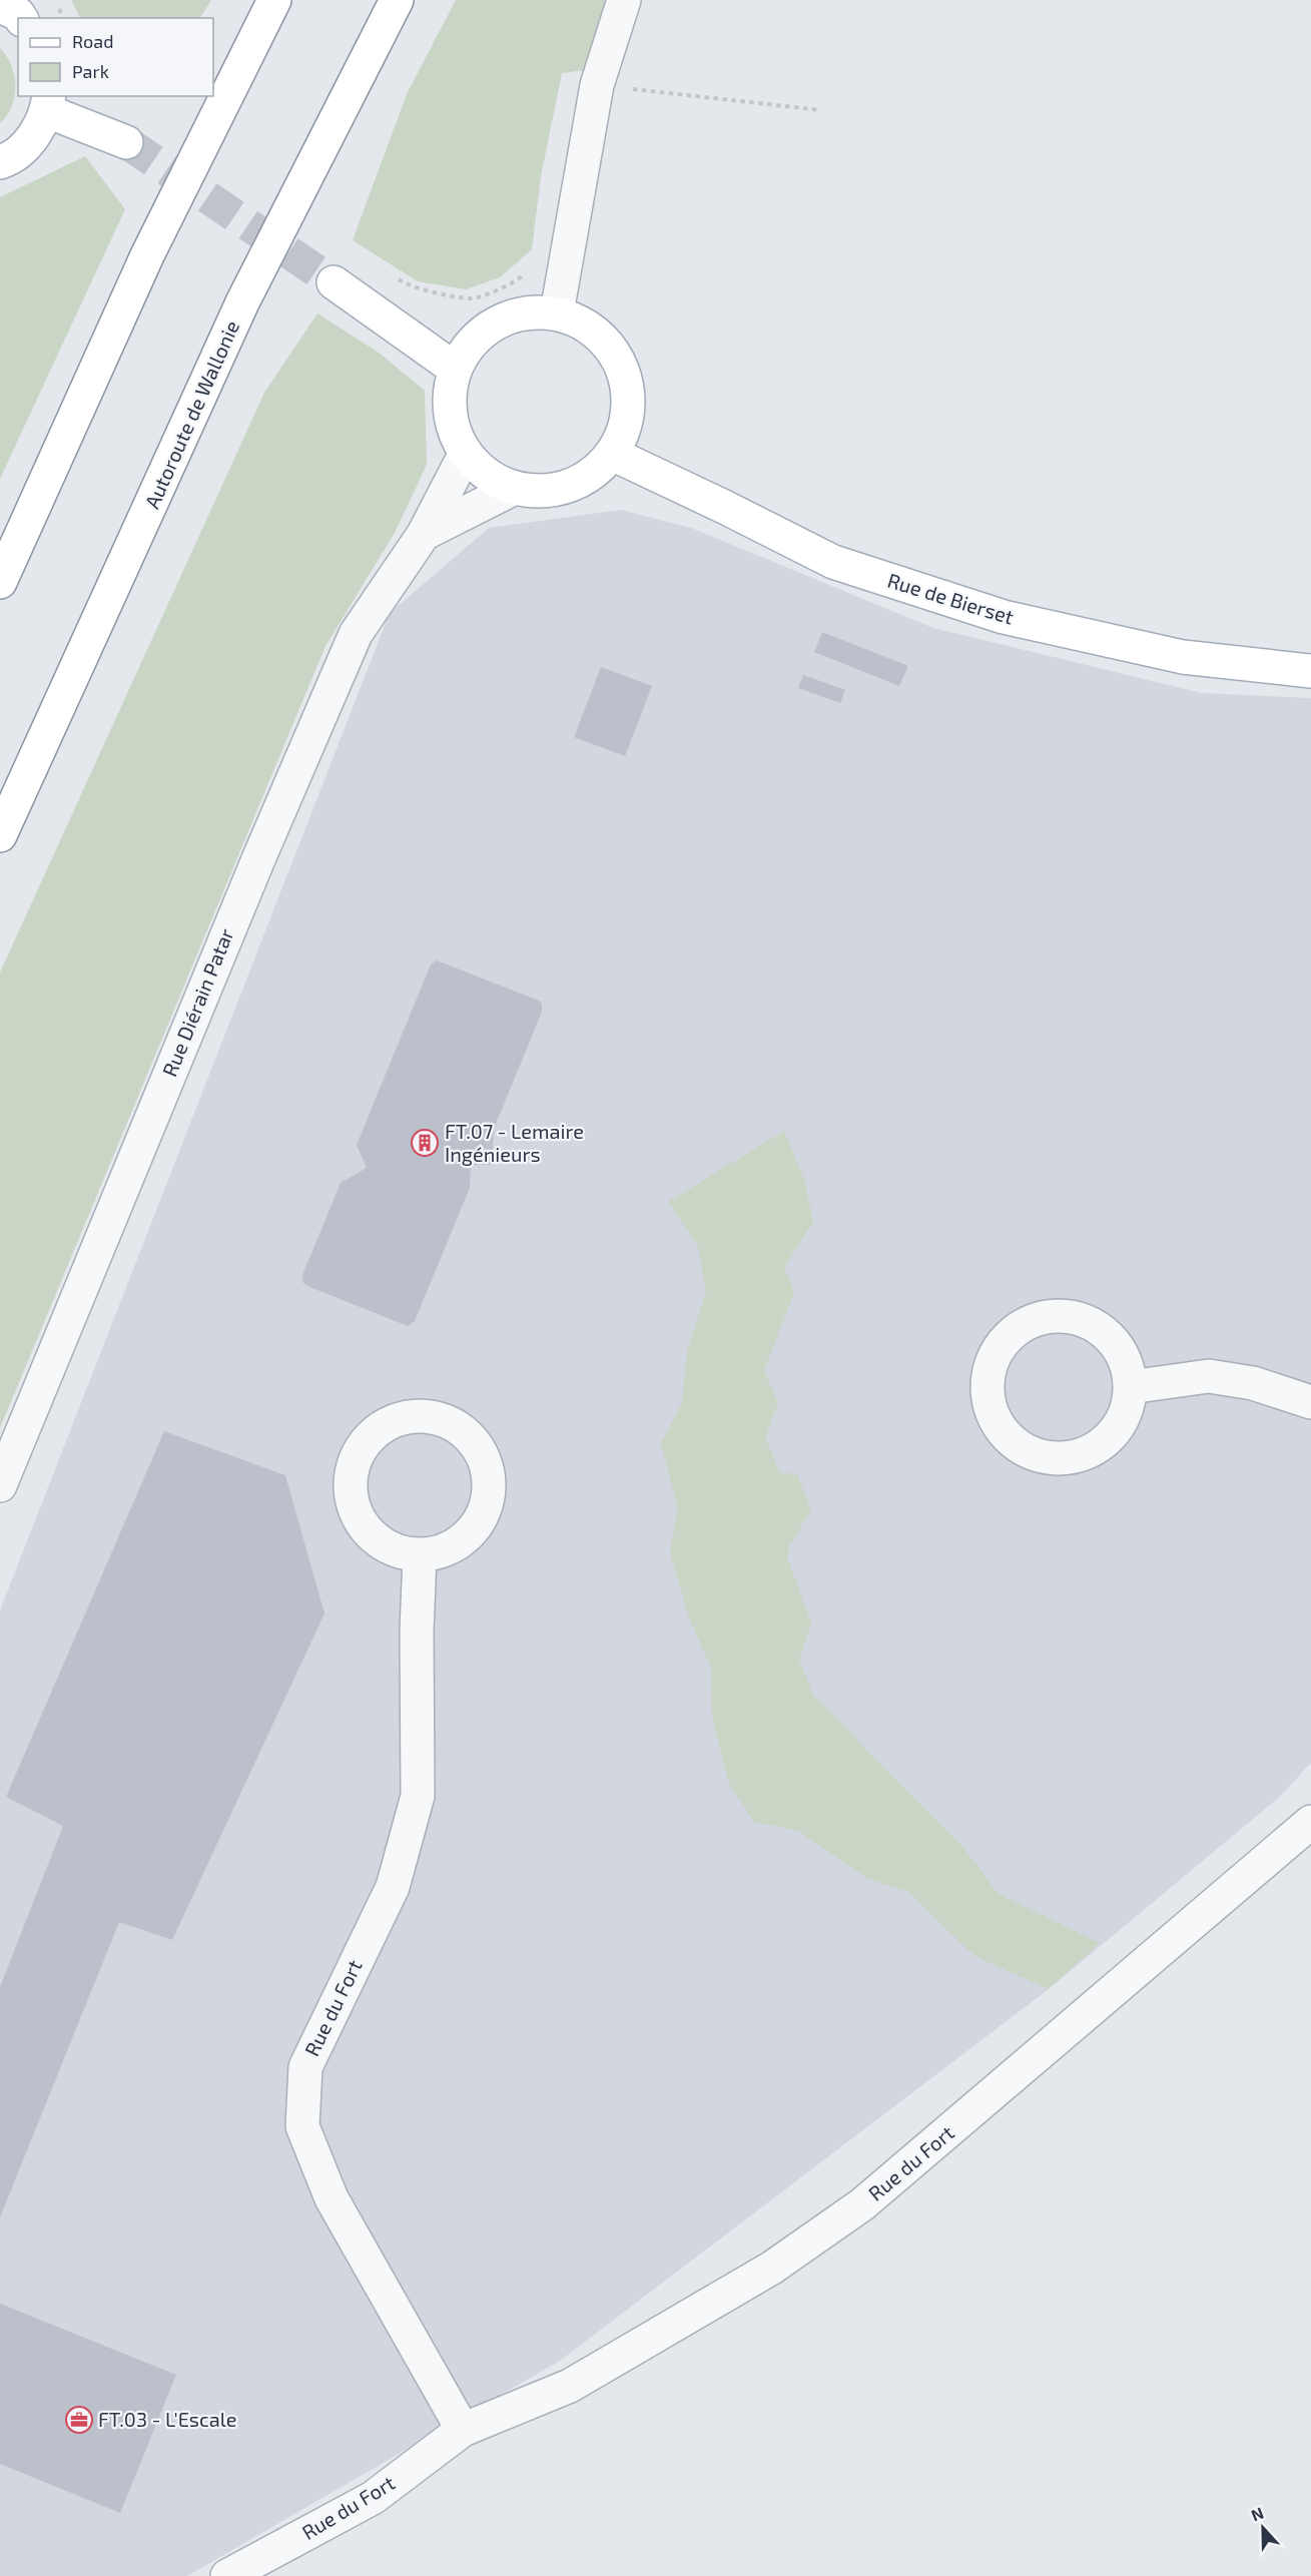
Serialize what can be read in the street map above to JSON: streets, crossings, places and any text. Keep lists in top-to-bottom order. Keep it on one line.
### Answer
{"streets":{"main road":["Autoroute de Wallonie","Rue de Bierset"],"street":["Rue Diérain Patar","Rue du Fort"]},"crossings":[["Rue de Bierset","Rue Diérain Patar"]],"places":{"building":["FT.07 - Lemaire Ingénieurs"],"office":["FT.03 - L'Escale"]},"legend":["Road","Park"],"north":"top"}
